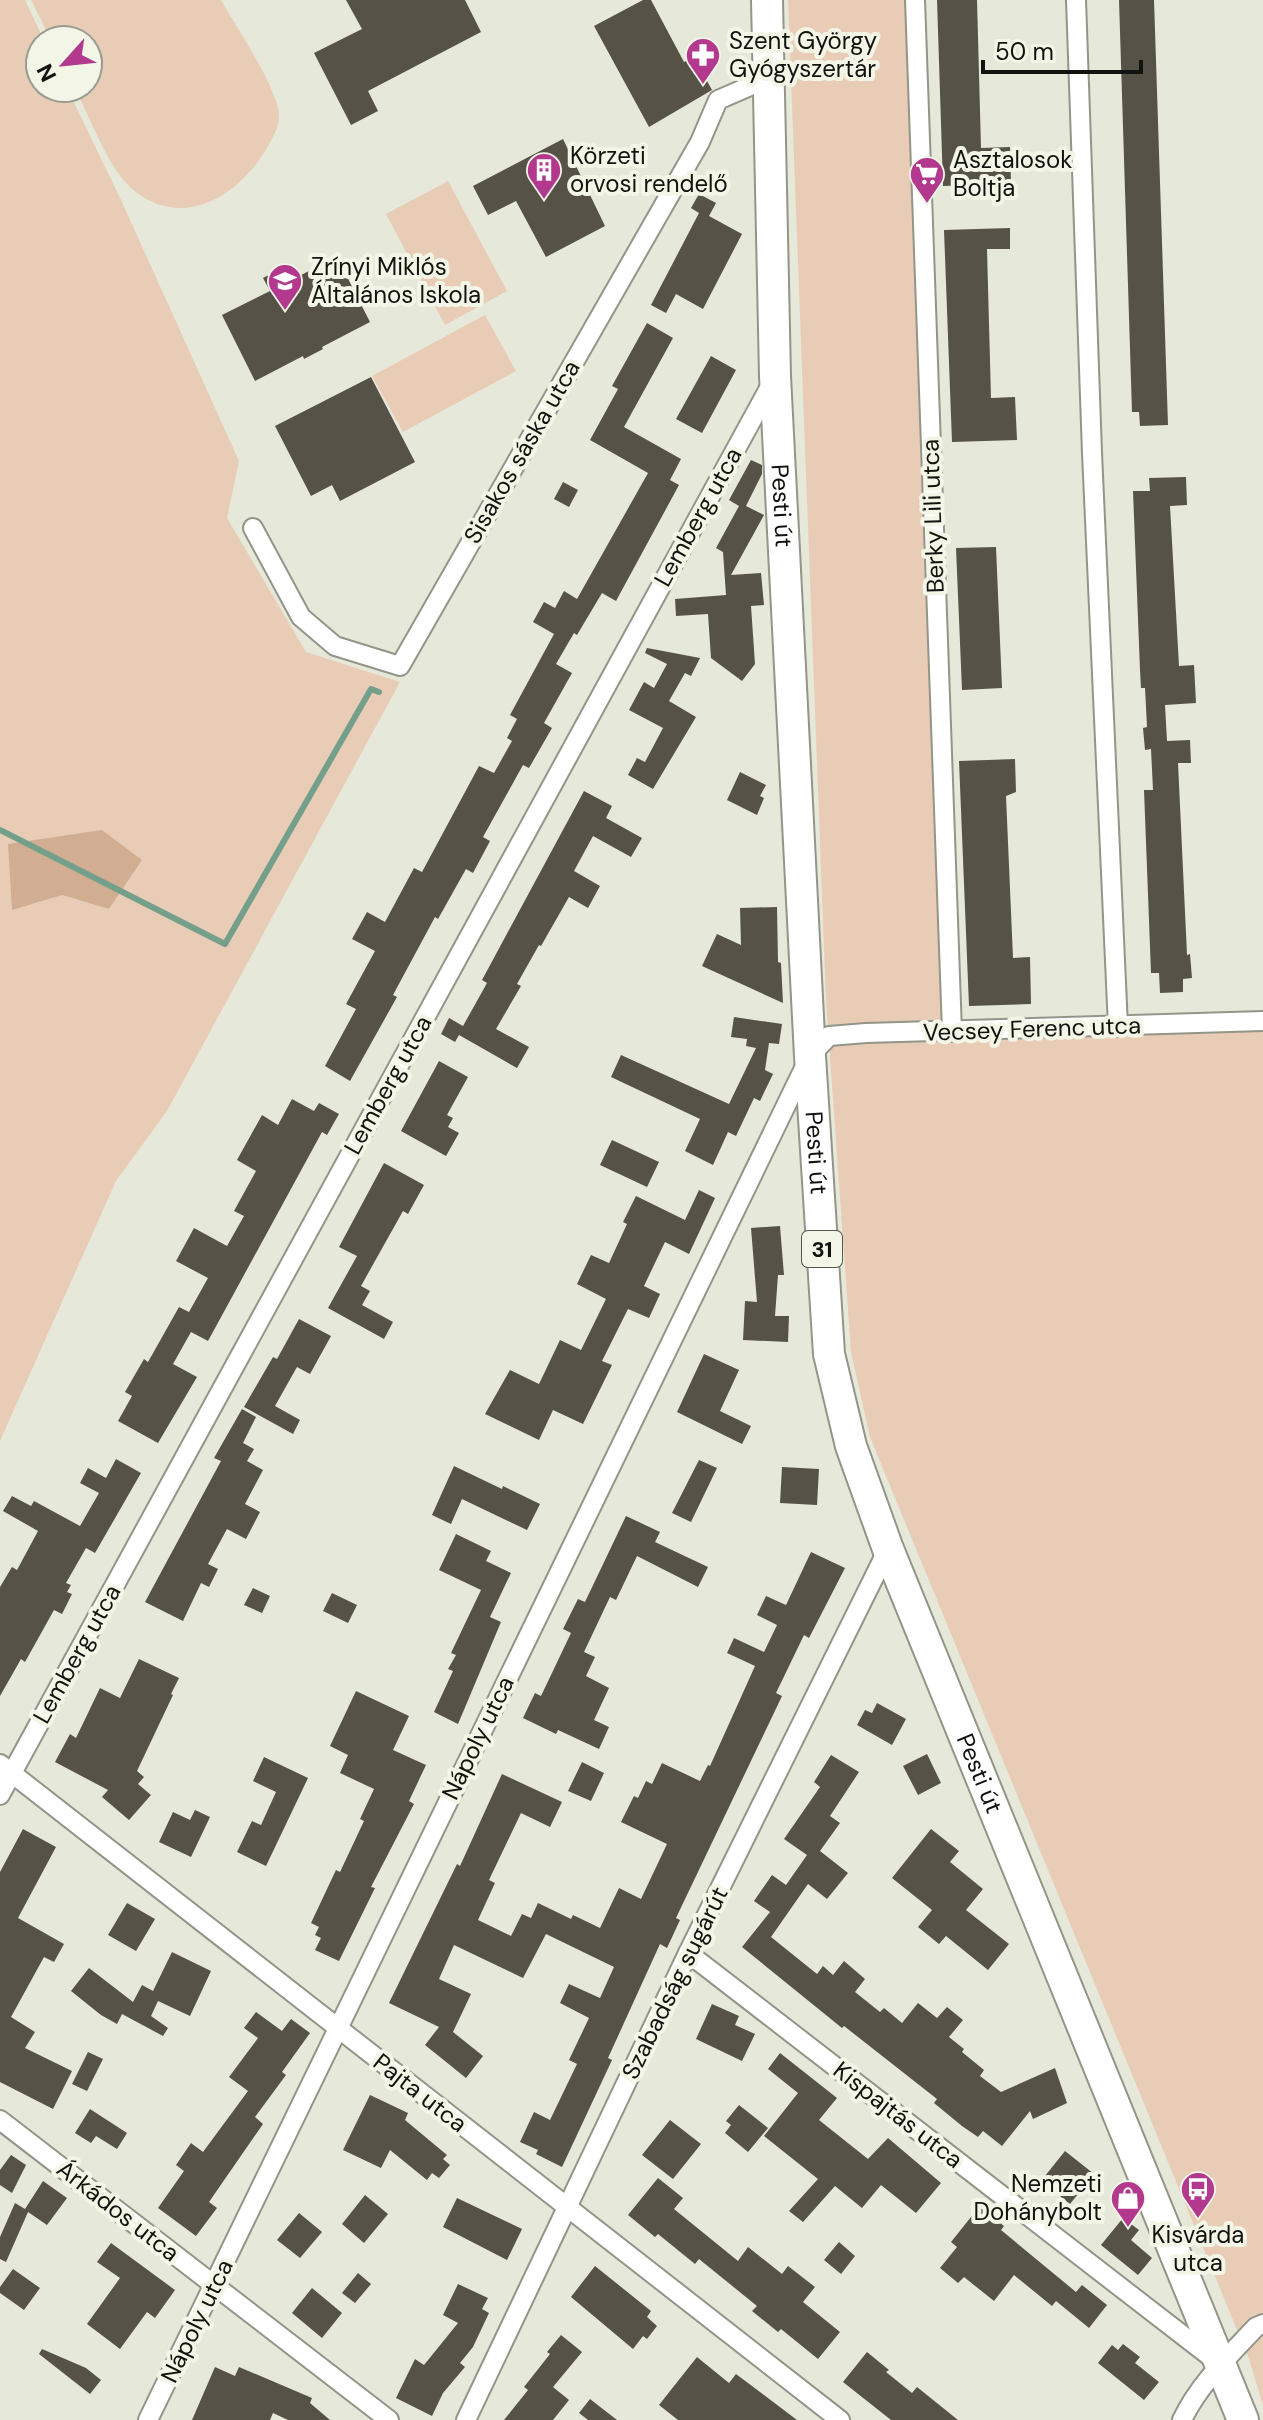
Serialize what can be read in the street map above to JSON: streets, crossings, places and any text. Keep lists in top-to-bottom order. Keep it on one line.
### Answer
{"streets":{"main road":["Pesti út","31"],"street":["Sisakos sáska utca","Berky Lili utca","Lemberg utca","Vecsey Ferenc utca","Nápoly utca","Szabadság sugárút","Pajta utca","Kispajtás utca","Árkádos utca"]},"crossings":[["Sisakos sáska utca","Pesti út"],["Pesti út","Lemberg utca"],["Pesti út","Vecsey Ferenc utca"],["Pesti út","Nápoly utca"],["Pesti út","Szabadság sugárút"],["Pesti út","Kispajtás utca"],["Berky Lili utca","Vecsey Ferenc utca"],["Lemberg utca","Pajta utca"],["Vecsey Ferenc utca","Nápoly utca"],["Nápoly utca","Pajta utca"],["Nápoly utca","Árkádos utca"],["Szabadság sugárút","Pajta utca"],["Szabadság sugárút","Kispajtás utca"]],"places":{"pharmacy":["Szent György Gyógyszertár"],"building":["Körzeti orvosi rendelő"],"supermarket":["Asztalosok Boltja"],"school or university":["Zrínyi Miklós Általános Iskola"],"bus stop":["Kisvárda utca"],"shop":["Nemzeti Dohánybolt"]},"scale_bar":"50 m","north":"bottom left"}
